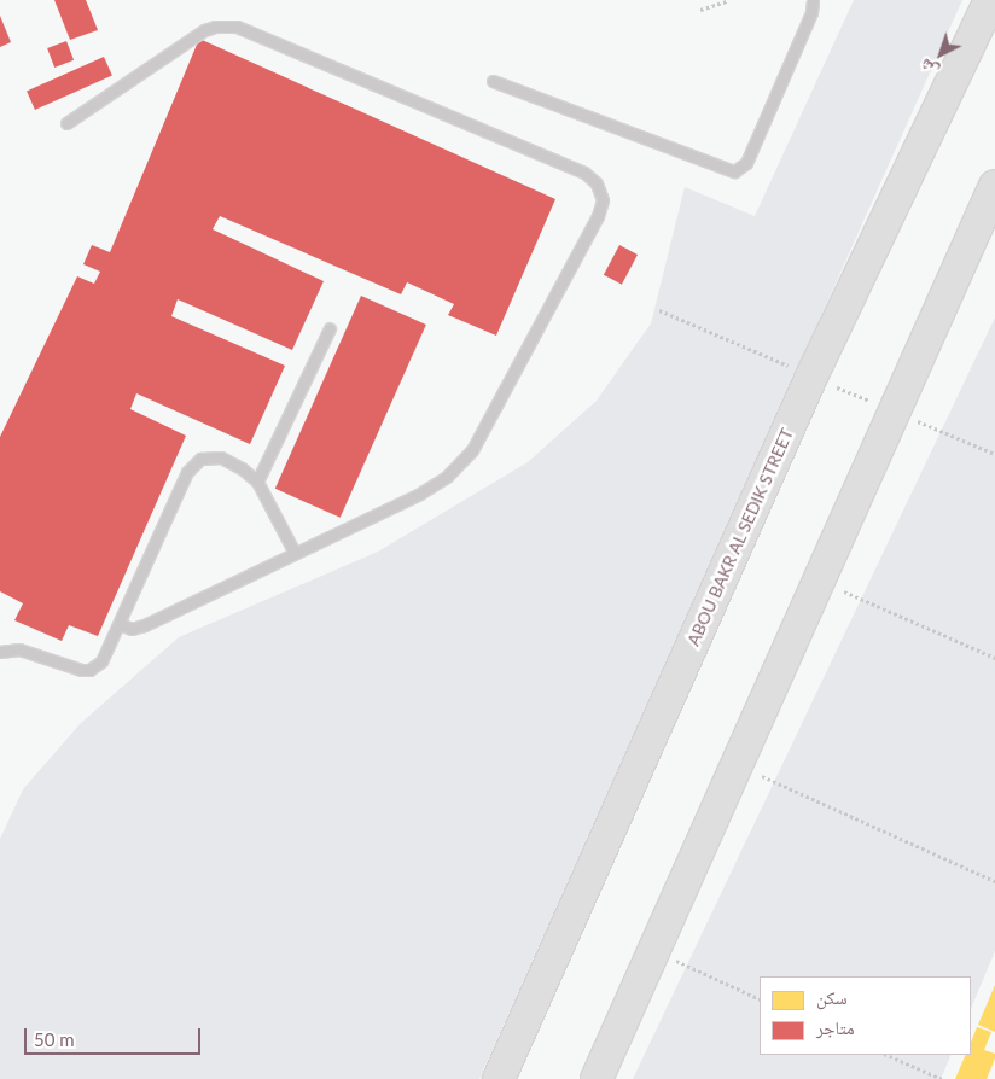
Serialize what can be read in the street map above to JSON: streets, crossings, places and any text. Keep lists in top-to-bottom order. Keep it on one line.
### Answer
{"streets":{"main road":["ABOU BAKR AL SEDIK STREET"]},"legend":["سكن","متاجر"],"scale_bar":"50 m","north":"bottom left"}
